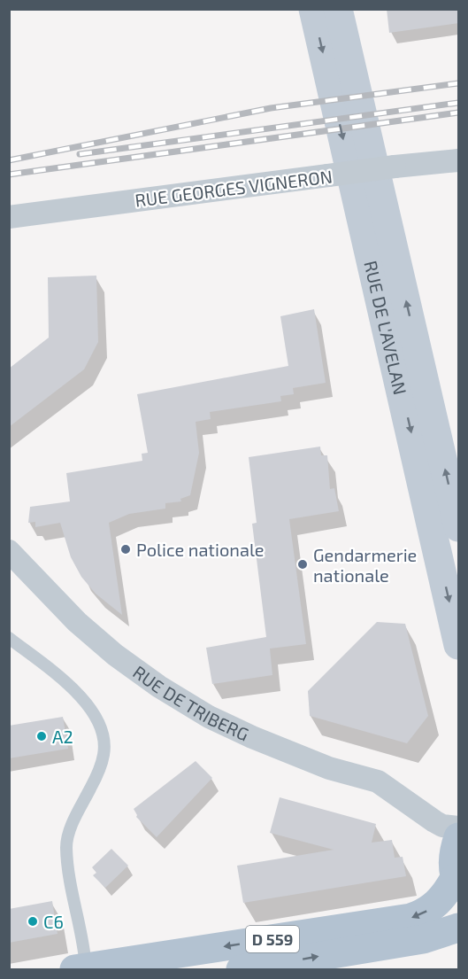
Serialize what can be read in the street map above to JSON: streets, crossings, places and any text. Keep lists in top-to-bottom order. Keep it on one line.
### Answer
{"streets":{"main road":["RUE DE L'AVELAN","D 559"],"street":["RUE GEORGES VIGNERON","RUE DE TRIBERG"]},"crossings":[["RUE DE TRIBERG","D 559"]],"places":["Police nationale","Gendarmerie nationale","A2","C6"]}
